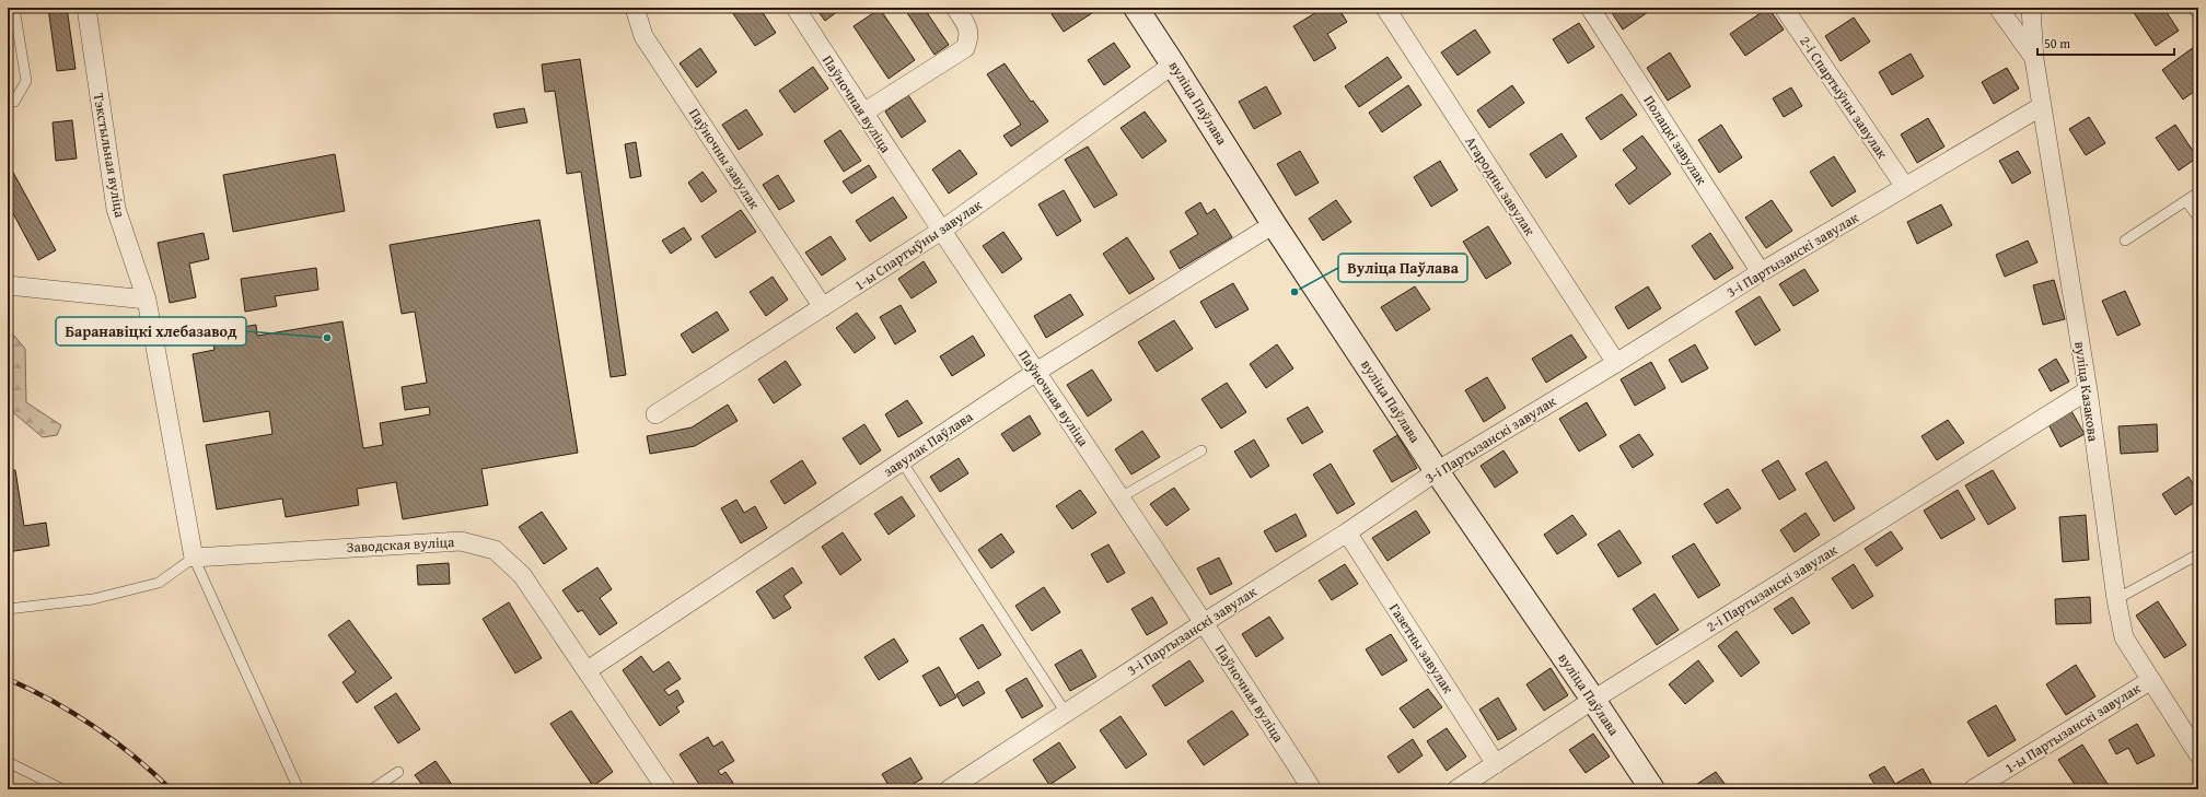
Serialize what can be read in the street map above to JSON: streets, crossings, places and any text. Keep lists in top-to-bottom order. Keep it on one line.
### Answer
{"streets":{"street":["2-і Спартыўны завулак","вуліца Паўлава","Паўночная вуліца","Полацкі завулак","Тэкстыльная вуліца","Паўночны завулак","Агародны завулак","1-ы Спартыўны завулак","3-і Партызанскі завулак","вуліца Казакова","завулак Паўлава","Заводская вуліца","2-і Партызанскі завулак","Газетны завулак","1-ы Партызанскі завулак"]},"crossings":[["2-і Спартыўны завулак","3-і Партызанскі завулак"],["вуліца Паўлава","1-ы Спартыўны завулак"],["вуліца Паўлава","3-і Партызанскі завулак"],["вуліца Паўлава","завулак Паўлава"],["вуліца Паўлава","2-і Партызанскі завулак"],["Паўночная вуліца","1-ы Спартыўны завулак"],["Паўночная вуліца","3-і Партызанскі завулак"],["Паўночная вуліца","завулак Паўлава"],["Полацкі завулак","3-і Партызанскі завулак"],["Тэкстыльная вуліца","Заводская вуліца"],["Паўночны завулак","1-ы Спартыўны завулак"],["Агародны завулак","3-і Партызанскі завулак"],["3-і Партызанскі завулак","вуліца Казакова"],["3-і Партызанскі завулак","Газетны завулак"],["вуліца Казакова","2-і Партызанскі завулак"],["вуліца Казакова","1-ы Партызанскі завулак"],["завулак Паўлава","Заводская вуліца"],["2-і Партызанскі завулак","Газетны завулак"]],"places":["Вуліца Паўлава","Баранавіцкі хлебазавод"],"scale_bar":"50 m"}
